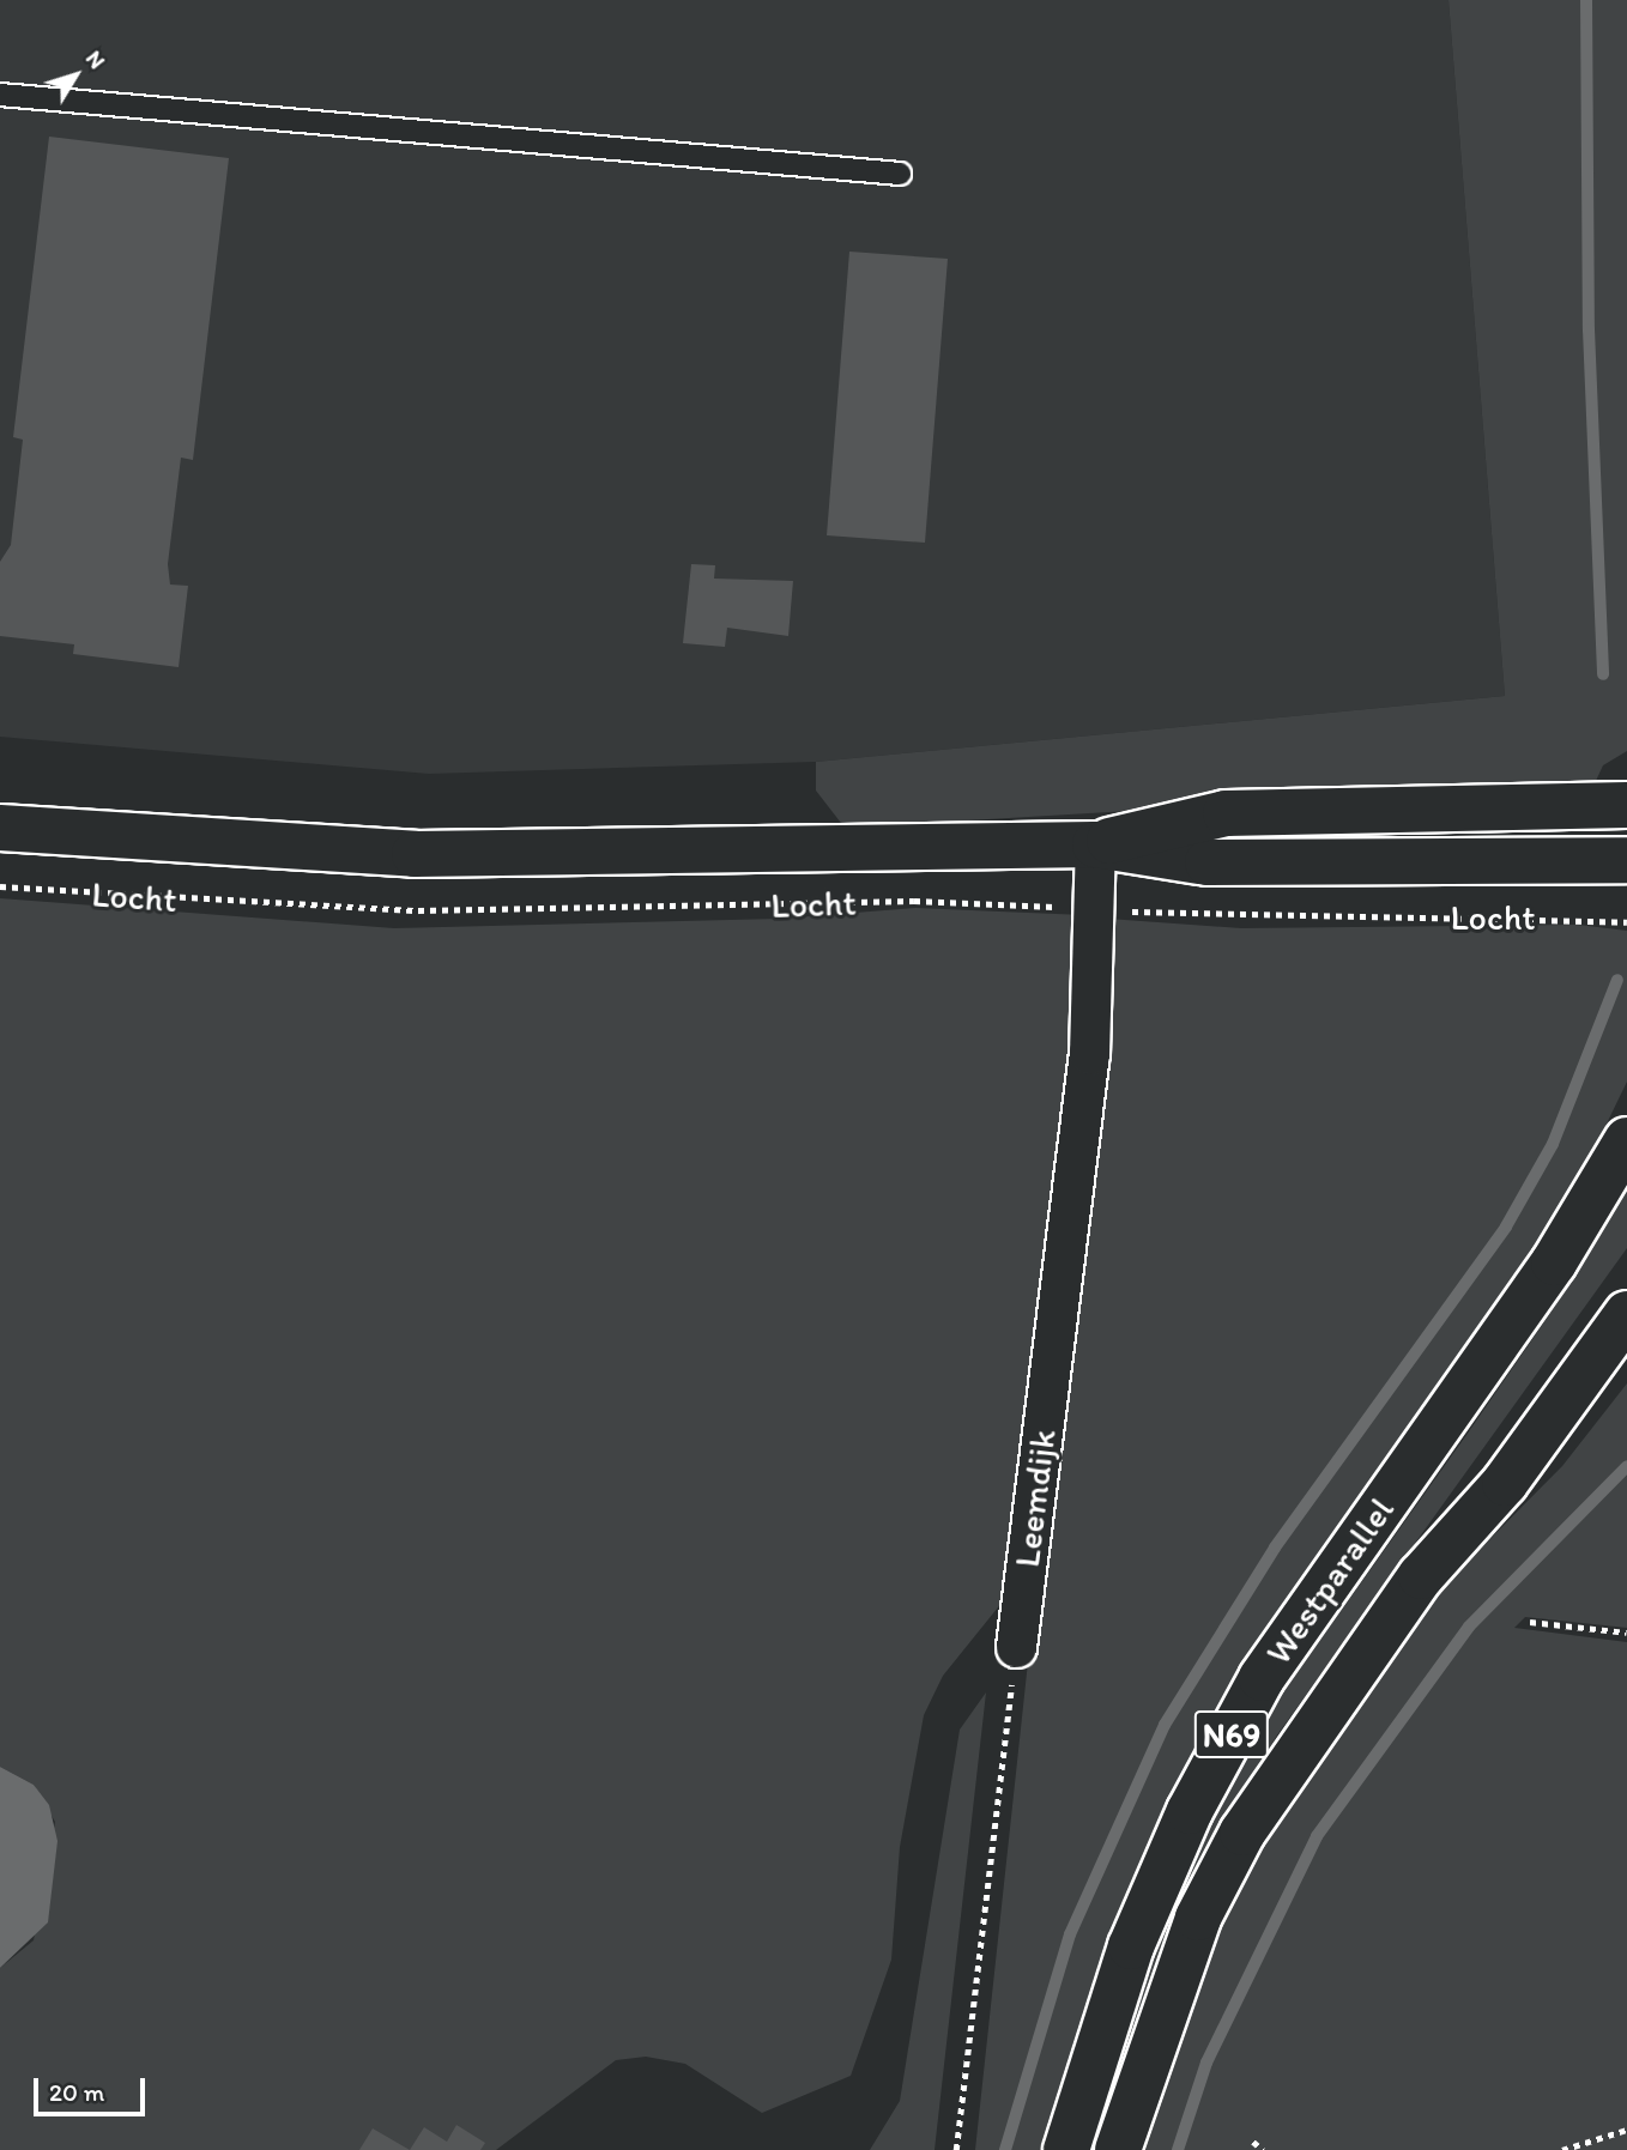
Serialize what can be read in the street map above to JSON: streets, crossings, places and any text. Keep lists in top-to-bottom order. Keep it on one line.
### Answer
{"streets":{"street":["Locht","Leemdijk","Westparallel","N69"]},"crossings":[["Locht","Leemdijk"]],"scale_bar":"20 m","north":"top right"}
